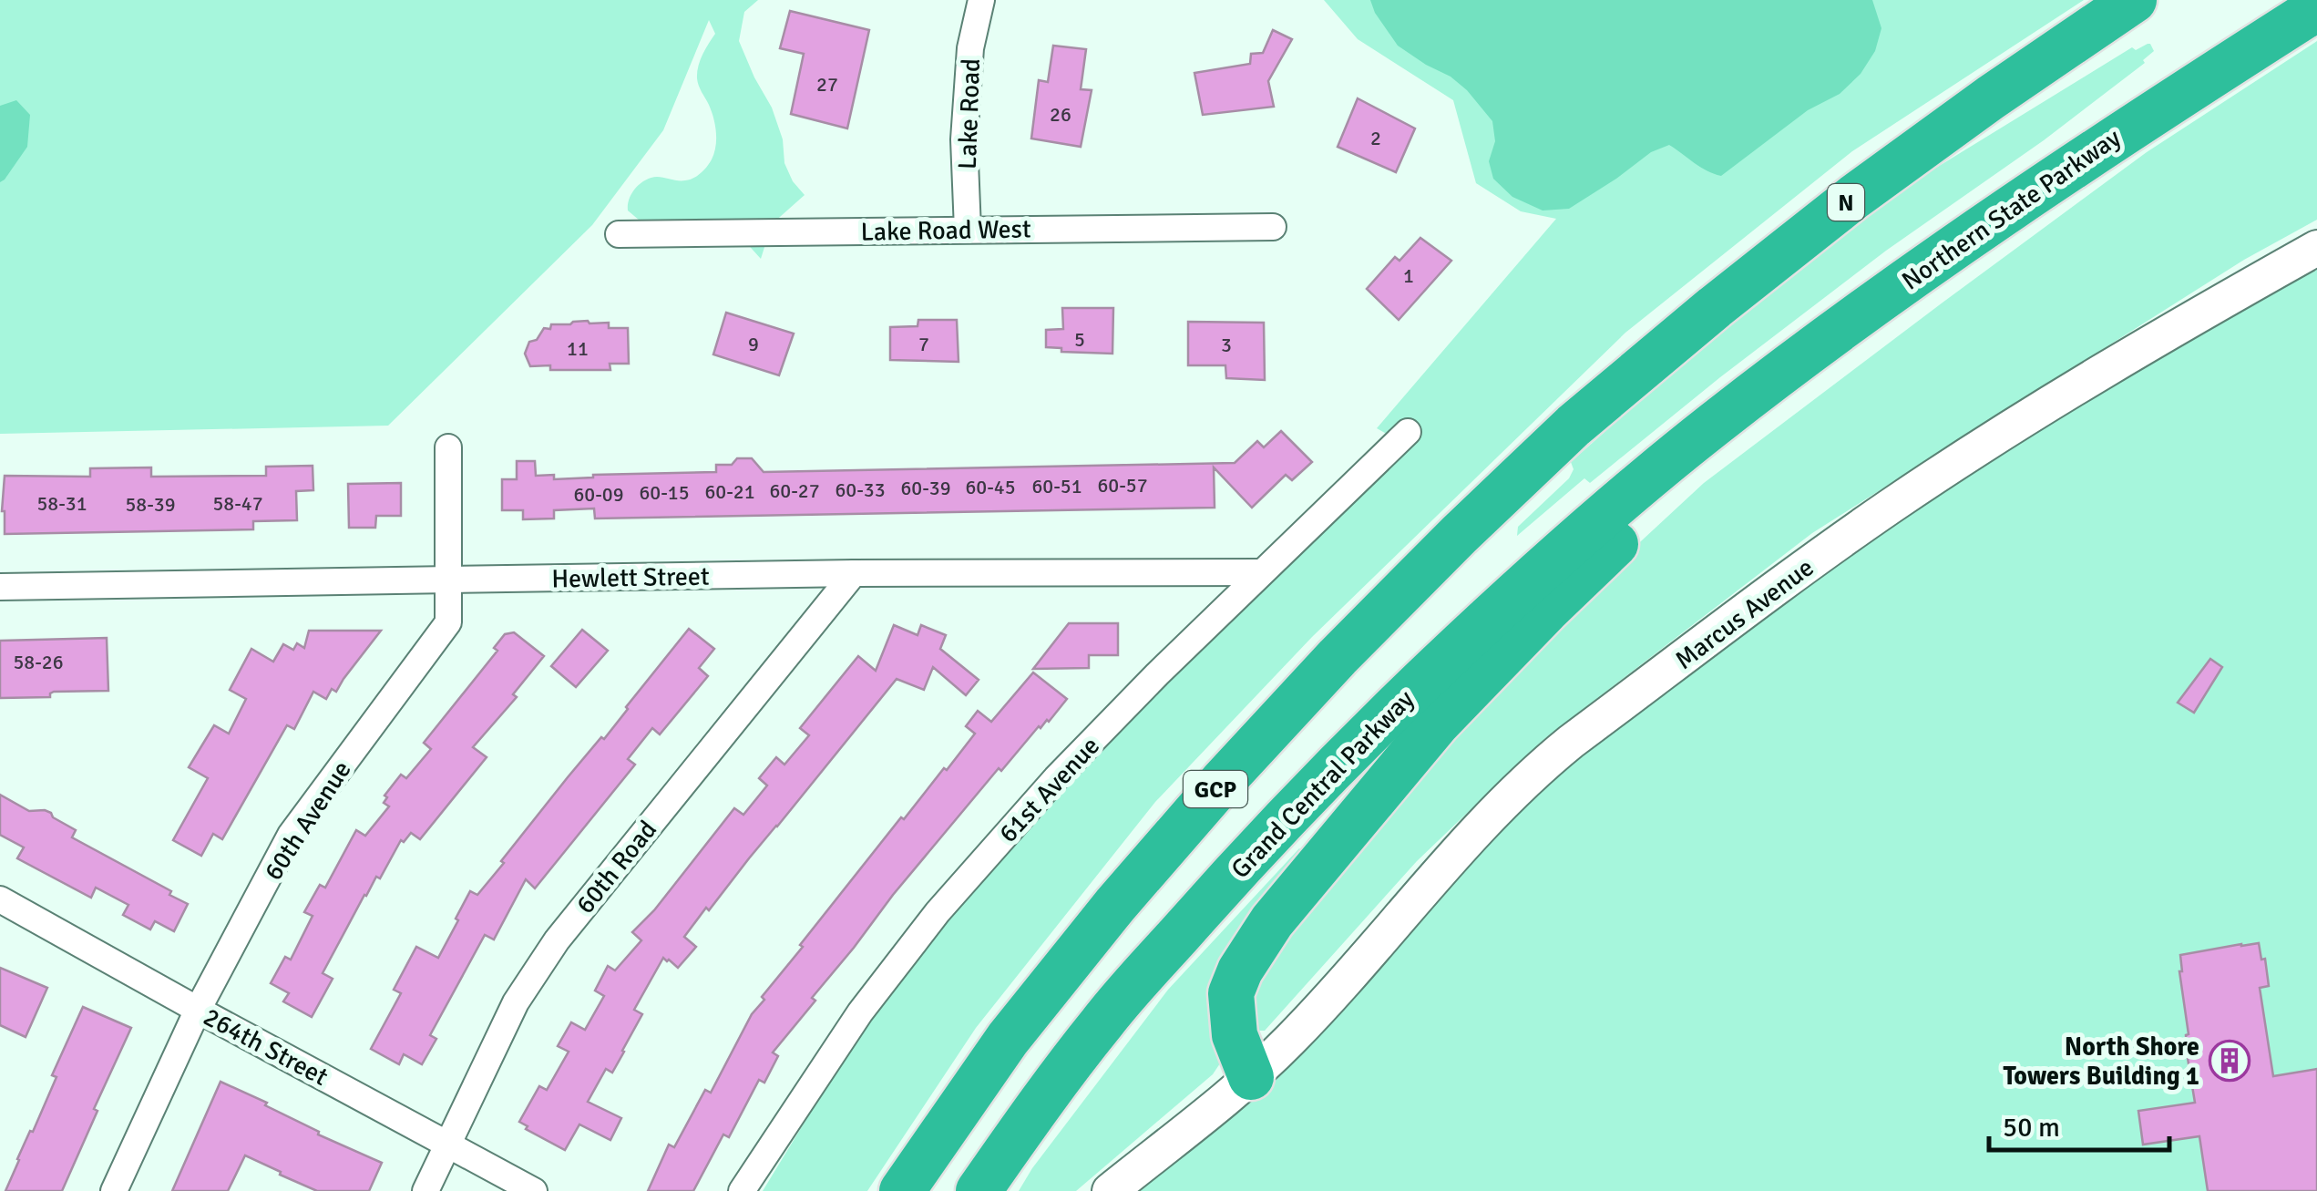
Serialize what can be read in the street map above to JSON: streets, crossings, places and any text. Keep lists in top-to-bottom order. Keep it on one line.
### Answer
{"streets":{"highway":["N","Northern State Parkway","Grand Central Parkway","GCP"],"main road":["Marcus Avenue"],"street":["Lake Road","Lake Road West","Hewlett Street","61st Avenue","60th Avenue","60th Road","264th Street"]},"crossings":[["Lake Road","Lake Road West"],["N","GCP"],["Northern State Parkway","Grand Central Parkway"],["Hewlett Street","61st Avenue"],["Hewlett Street","60th Avenue"],["Hewlett Street","60th Road"],["60th Avenue","264th Street"],["60th Road","264th Street"]],"places":{"building":["North Shore Towers Building 1"]},"house_numbers":["27","26","2","1","5","9","7","3","11","60-57","60-51","60-45","60-39","60-33","60-27","60-21","60-15","60-09","58-31","58-47","58-39","58-26"],"scale_bar":"50 m"}
